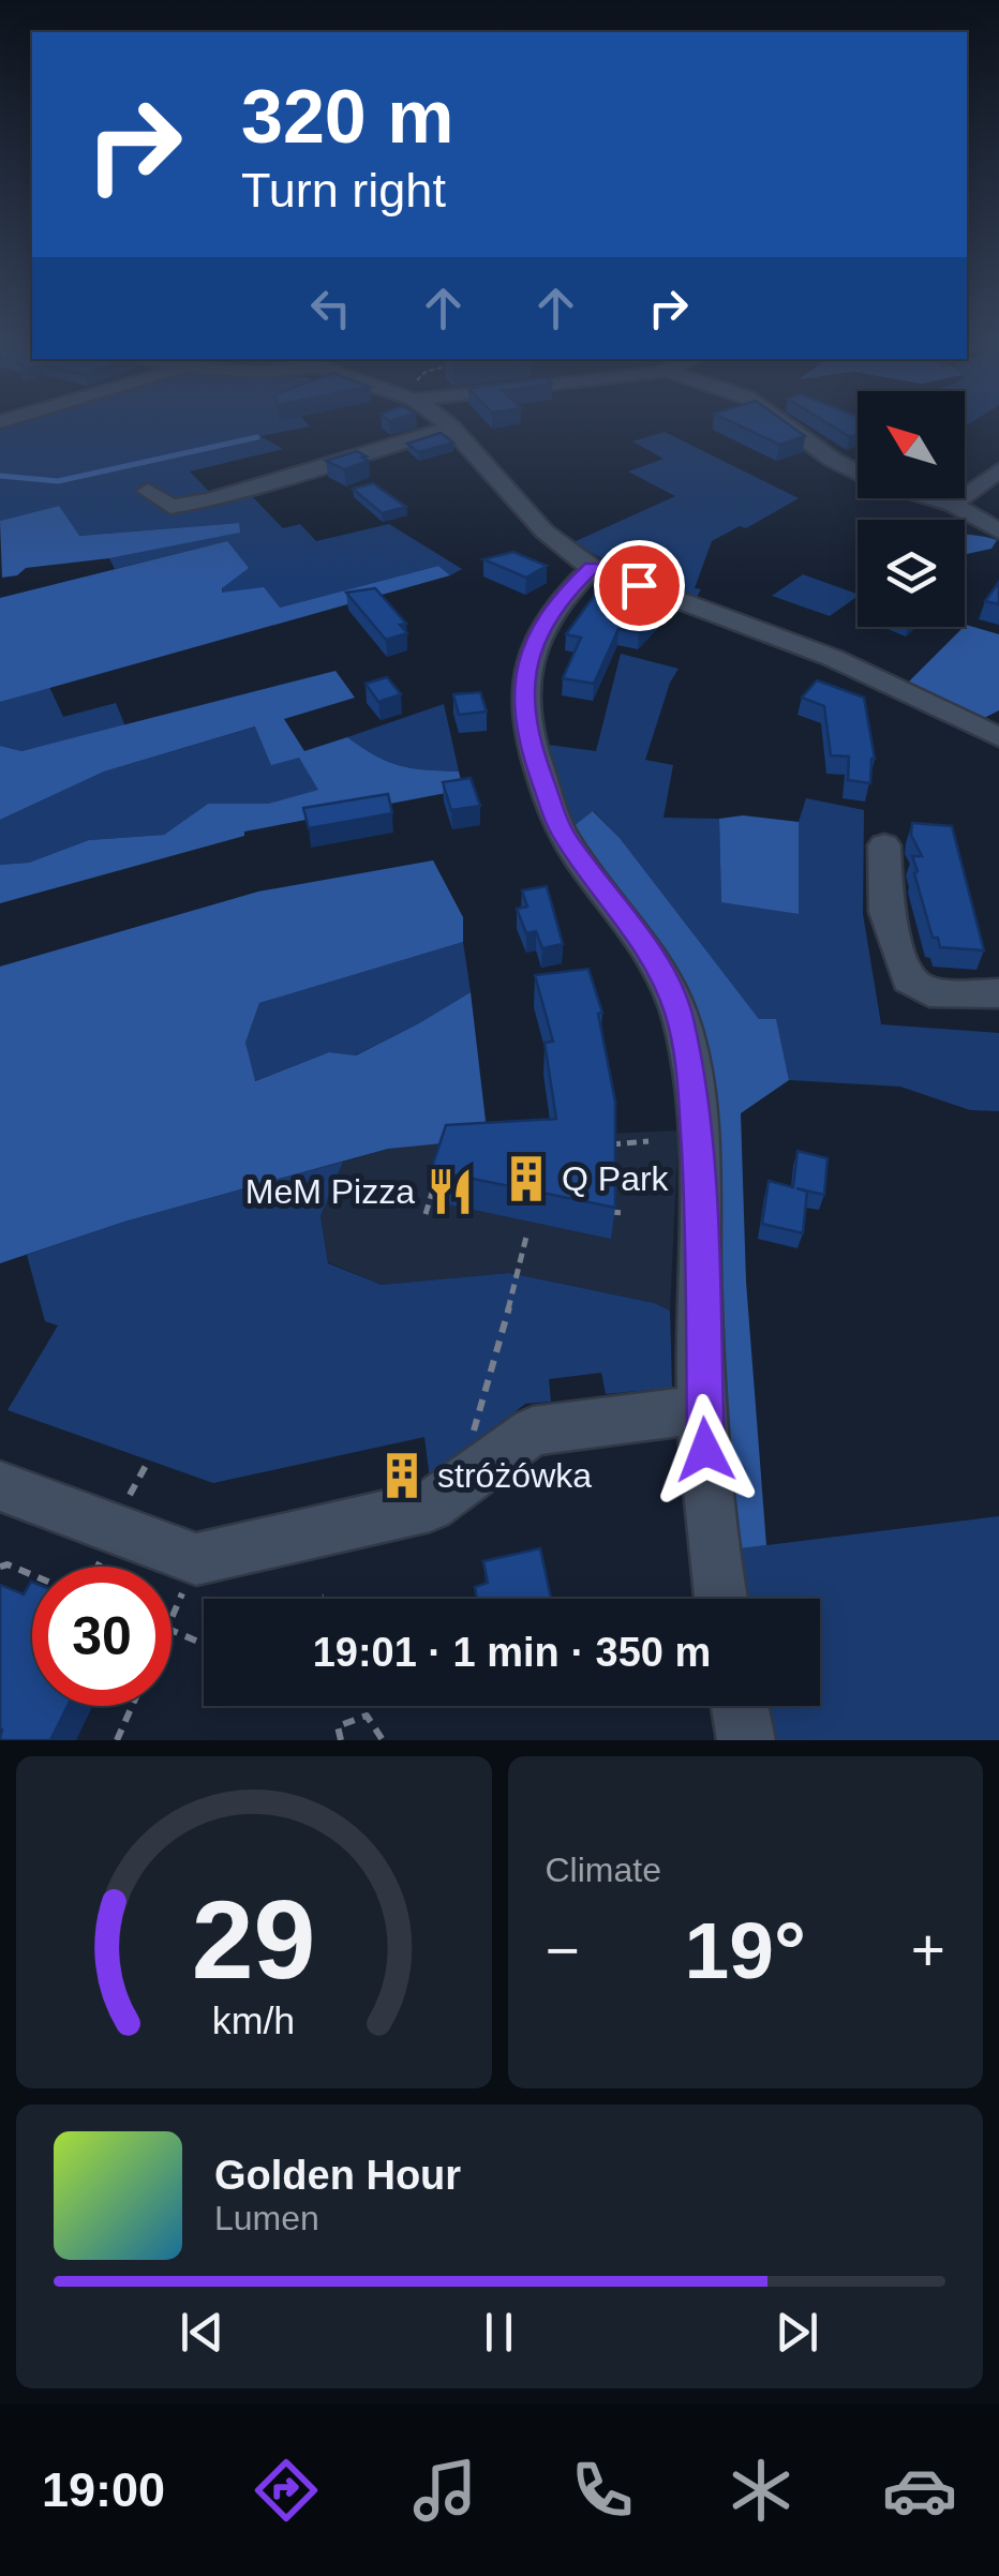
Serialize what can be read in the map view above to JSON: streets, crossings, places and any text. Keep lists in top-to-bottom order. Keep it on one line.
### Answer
{"places":{"building":["Q Park","stróżówka"],"restaurant":["MeM Pizza"]},"north":"top left","page":{"turn":["320 m","Turn right"],"limit":"30","trip":"19:01 · 1 min · 350 m","tile":"Climate","heat":["−","19°","+"],"song":["Golden Hour","Lumen"],"tabs":"19:00","gauge":["29","km/h"]}}
